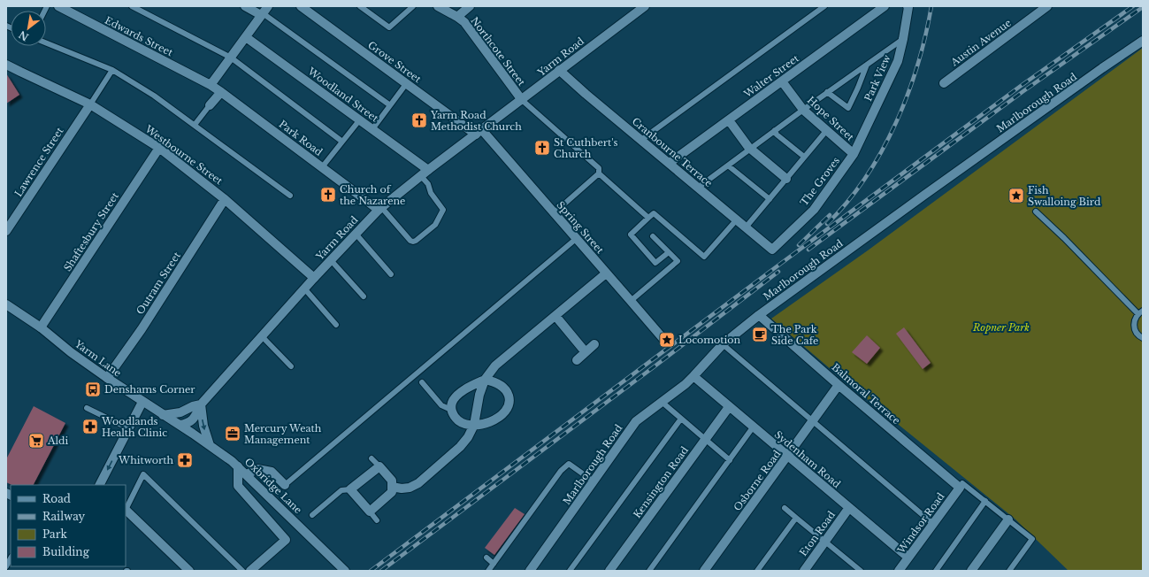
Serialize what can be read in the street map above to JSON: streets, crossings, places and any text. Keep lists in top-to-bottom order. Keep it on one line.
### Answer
{"streets":{"street":["Edwards Street","Austin Avenue","Northcote Street","Yarm Road","Grove Street","Walter Street","Park View","Woodland Street","Marlborough Road","Hope Street","Park Road","Cranbourne Terrace","Westbourne Street","Lawrence Street","The Groves","Spring Street","Shaftesbury Street","Outram Street","Yarm Lane","Balmoral Terrace","Sydenham Road","Osborne Road","Kensington Road","Oxbridge Lane","Windsor Road","Eton Road"]},"crossings":[["Edwards Street","Park Road"],["Northcote Street","Yarm Road"],["Yarm Road","Grove Street"],["Yarm Road","Woodland Street"],["Yarm Road","Park Road"],["Yarm Road","Cranbourne Terrace"],["Yarm Road","Westbourne Street"],["Yarm Road","Spring Street"],["Yarm Road","Yarm Lane"],["Yarm Road","Oxbridge Lane"],["Grove Street","Spring Street"],["Walter Street","Hope Street"],["Walter Street","Cranbourne Terrace"],["Park View","Hope Street"],["Park View","The Groves"],["Marlborough Road","Balmoral Terrace"],["Marlborough Road","Sydenham Road"],["Hope Street","The Groves"],["Cranbourne Terrace","The Groves"],["Westbourne Street","Lawrence Street"],["Westbourne Street","Shaftesbury Street"],["Westbourne Street","Outram Street"],["Shaftesbury Street","Yarm Lane"],["Outram Street","Yarm Lane"],["Yarm Lane","Oxbridge Lane"],["Balmoral Terrace","Osborne Road"],["Balmoral Terrace","Windsor Road"],["Sydenham Road","Osborne Road"],["Sydenham Road","Kensington Road"],["Sydenham Road","Windsor Road"],["Sydenham Road","Eton Road"]],"parks":["Ropner Park"],"places":{"church":["Yarm Road Methodist Church","St Cuthbert's Church","Church of the Nazarene"],"place":["Fish Swalloing Bird","Locomotion"],"cafe":["The Park Side Cafe"],"bus stop":["Denshams Corner"],"pharmacy":["Woodlands Health Clinic","Whitworth"],"office":["Mercury Weath Management"],"supermarket":["Aldi"]},"legend":["Road","Railway","Park","Building"],"north":"bottom left"}
